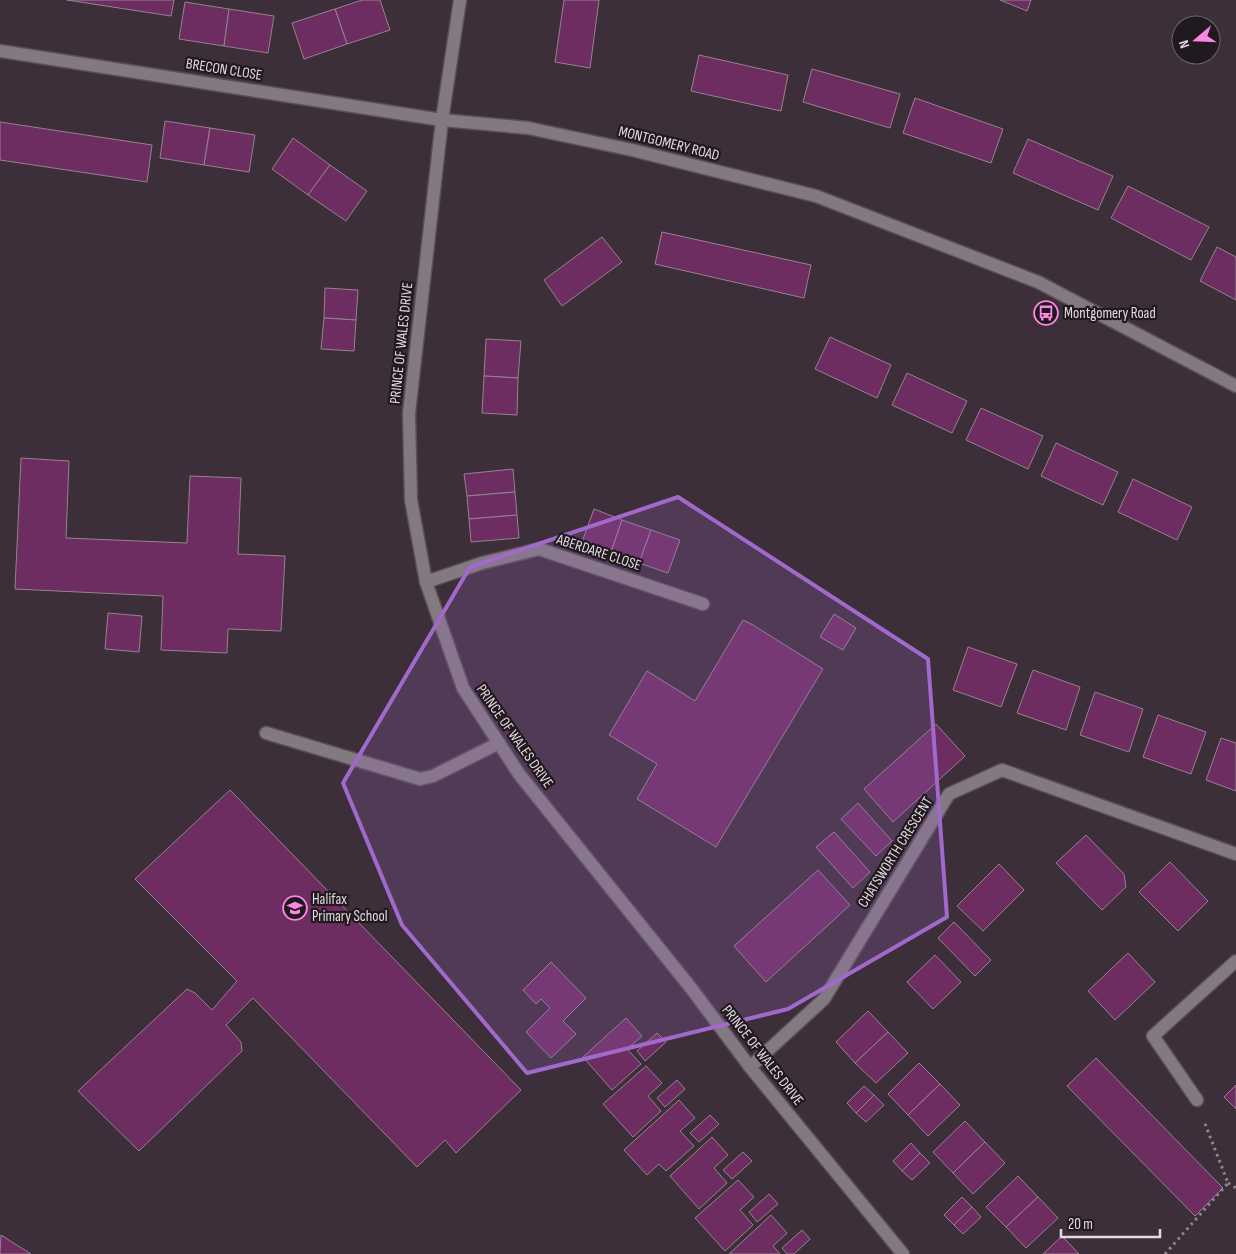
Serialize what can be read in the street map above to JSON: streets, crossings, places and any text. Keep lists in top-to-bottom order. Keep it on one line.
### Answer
{"streets":{"street":["BRECON CLOSE","MONTGOMERY ROAD","PRINCE OF WALES DRIVE","ABERDARE CLOSE","CHATSWORTH CRESCENT"]},"crossings":[["BRECON CLOSE","MONTGOMERY ROAD"],["BRECON CLOSE","PRINCE OF WALES DRIVE"],["MONTGOMERY ROAD","PRINCE OF WALES DRIVE"],["PRINCE OF WALES DRIVE","ABERDARE CLOSE"],["PRINCE OF WALES DRIVE","CHATSWORTH CRESCENT"]],"places":{"bus stop":["Montgomery Road"],"school or university":["Halifax Primary School"]},"scale_bar":"20 m","north":"left"}
